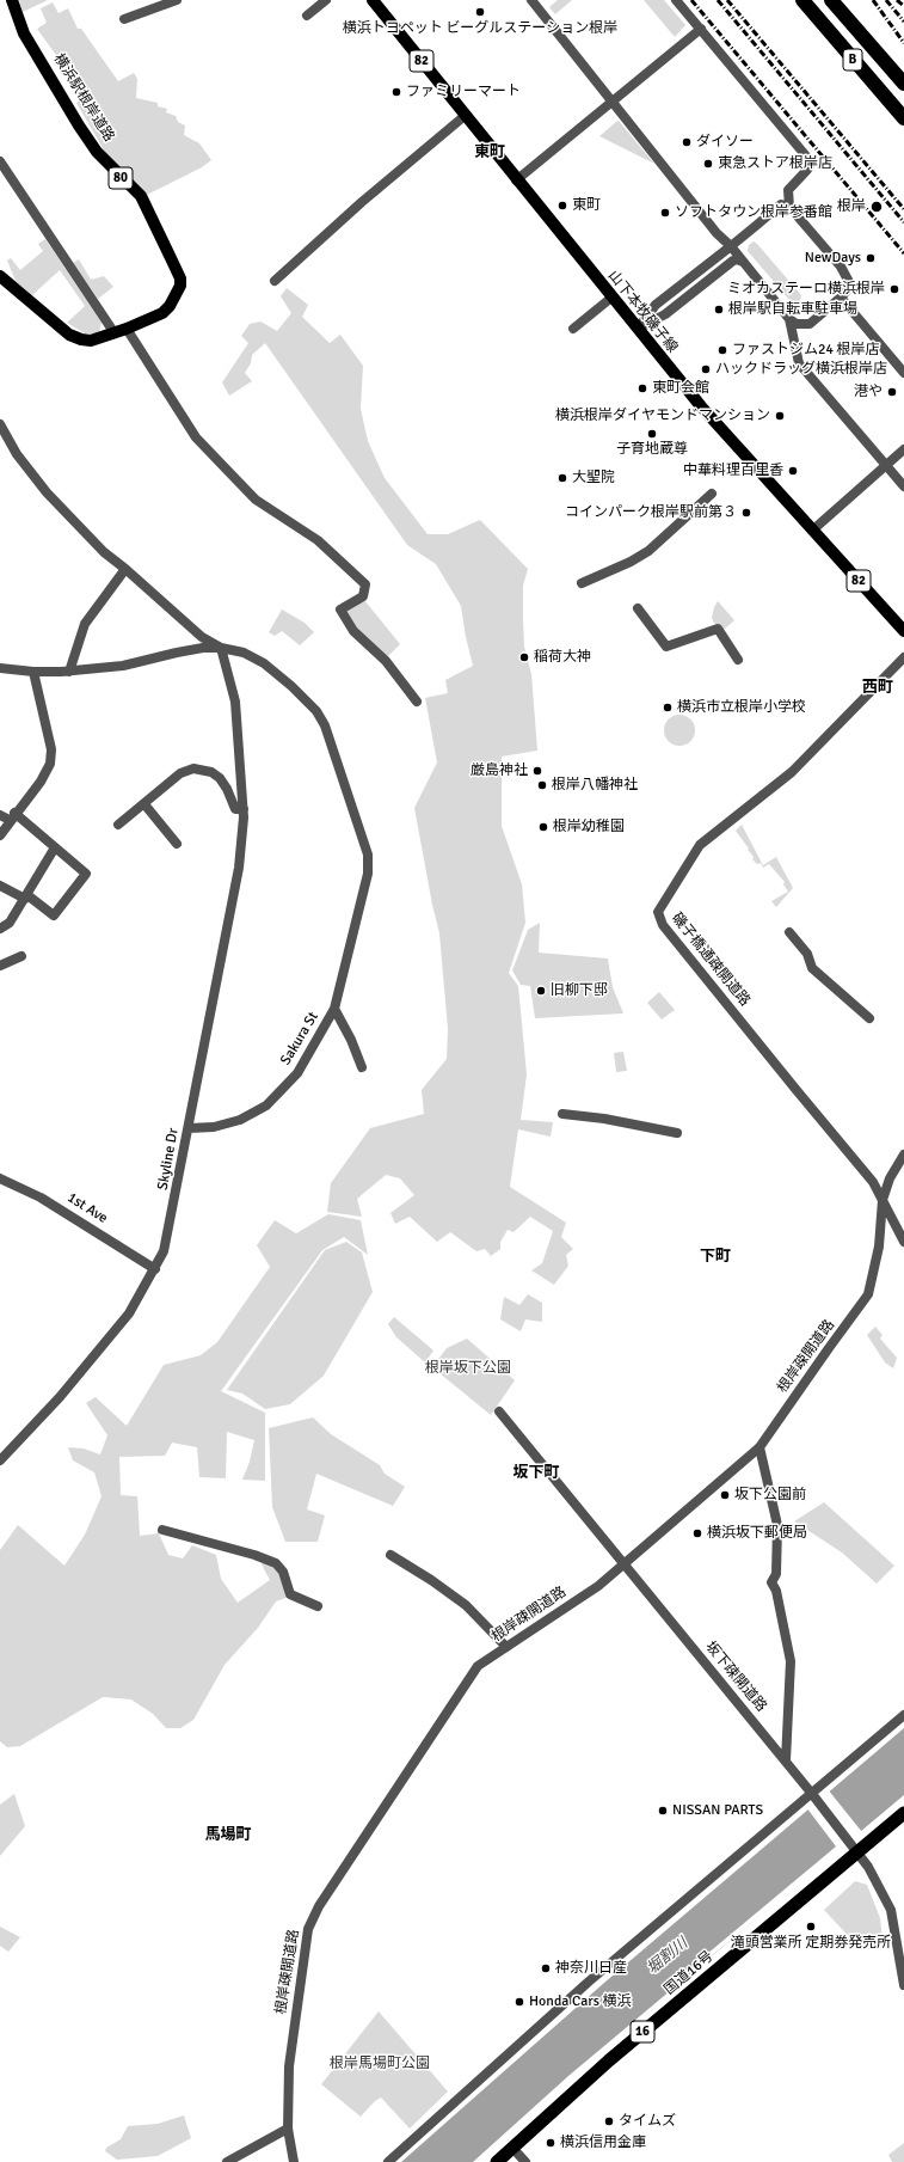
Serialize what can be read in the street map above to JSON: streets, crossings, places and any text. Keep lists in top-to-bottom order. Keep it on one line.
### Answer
{"streets":{"highway":["B","国道16号","16"],"main road":["82","横浜駅根岸道路","80","山下本牧磯子線"],"street":["磯子橋通疎開道路","Sakura St","Skyline Dr","1st Ave","根岸疎開道路","坂下疎開道路"]},"crossings":[["磯子橋通疎開道路","根岸疎開道路"],["Sakura St","Skyline Dr"],["Skyline Dr","1st Ave"],["根岸疎開道路","坂下疎開道路"],["坂下疎開道路","国道16号"]],"districts":["東町","西町","下町","坂下町","馬場町"],"water":["堀割川"],"parks":["根岸坂下公園","根岸馬場町公園"],"places":["横浜トヨペット ビーグルステーション根岸","ファミリーマート","ダイソー","東急ストア根岸店","東町","根岸","ソフトタウン根岸参番館","NewDays","ミオカステーロ横浜根岸","根岸駅自転車駐車場","ファストジム24 根岸店","ハックドラッグ横浜根岸店","東町会館","港や","横浜根岸ダイヤモンドマンション","子育地蔵尊","中華料理百里香","大聖院","コインパーク根岸駅前第３","稲荷大神","横浜市立根岸小学校","厳島神社","根岸八幡神社","根岸幼稚園","旧柳下邸","坂下公園前","横浜坂下郵便局","NISSAN PARTS","滝頭営業所 定期券発売所","神奈川日産","Honda Cars 横浜","タイムズ","横浜信用金庫"]}
